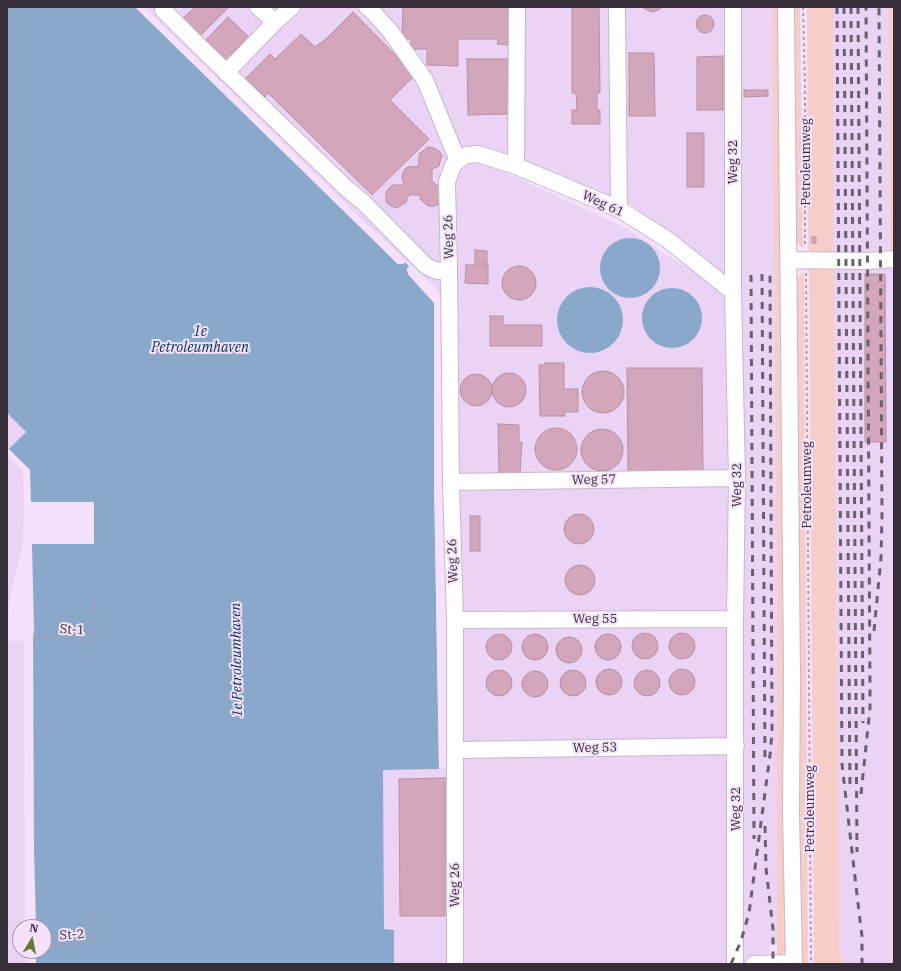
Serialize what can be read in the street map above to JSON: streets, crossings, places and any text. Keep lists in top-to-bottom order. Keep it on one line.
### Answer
{"streets":{"street":["Weg 32","Petroleumweg","Weg 61","Weg 26","Weg 57","Weg 55","Weg 53"],"path":["St-1","St-2"]},"crossings":[["Weg 32","Weg 61"],["Weg 32","Weg 57"],["Weg 32","Weg 55"],["Weg 32","Weg 53"],["Weg 61","Weg 26"],["Weg 26","Weg 57"],["Weg 26","Weg 55"],["Weg 26","Weg 53"]],"water":["1e Petroleumhaven"],"north":"top"}
